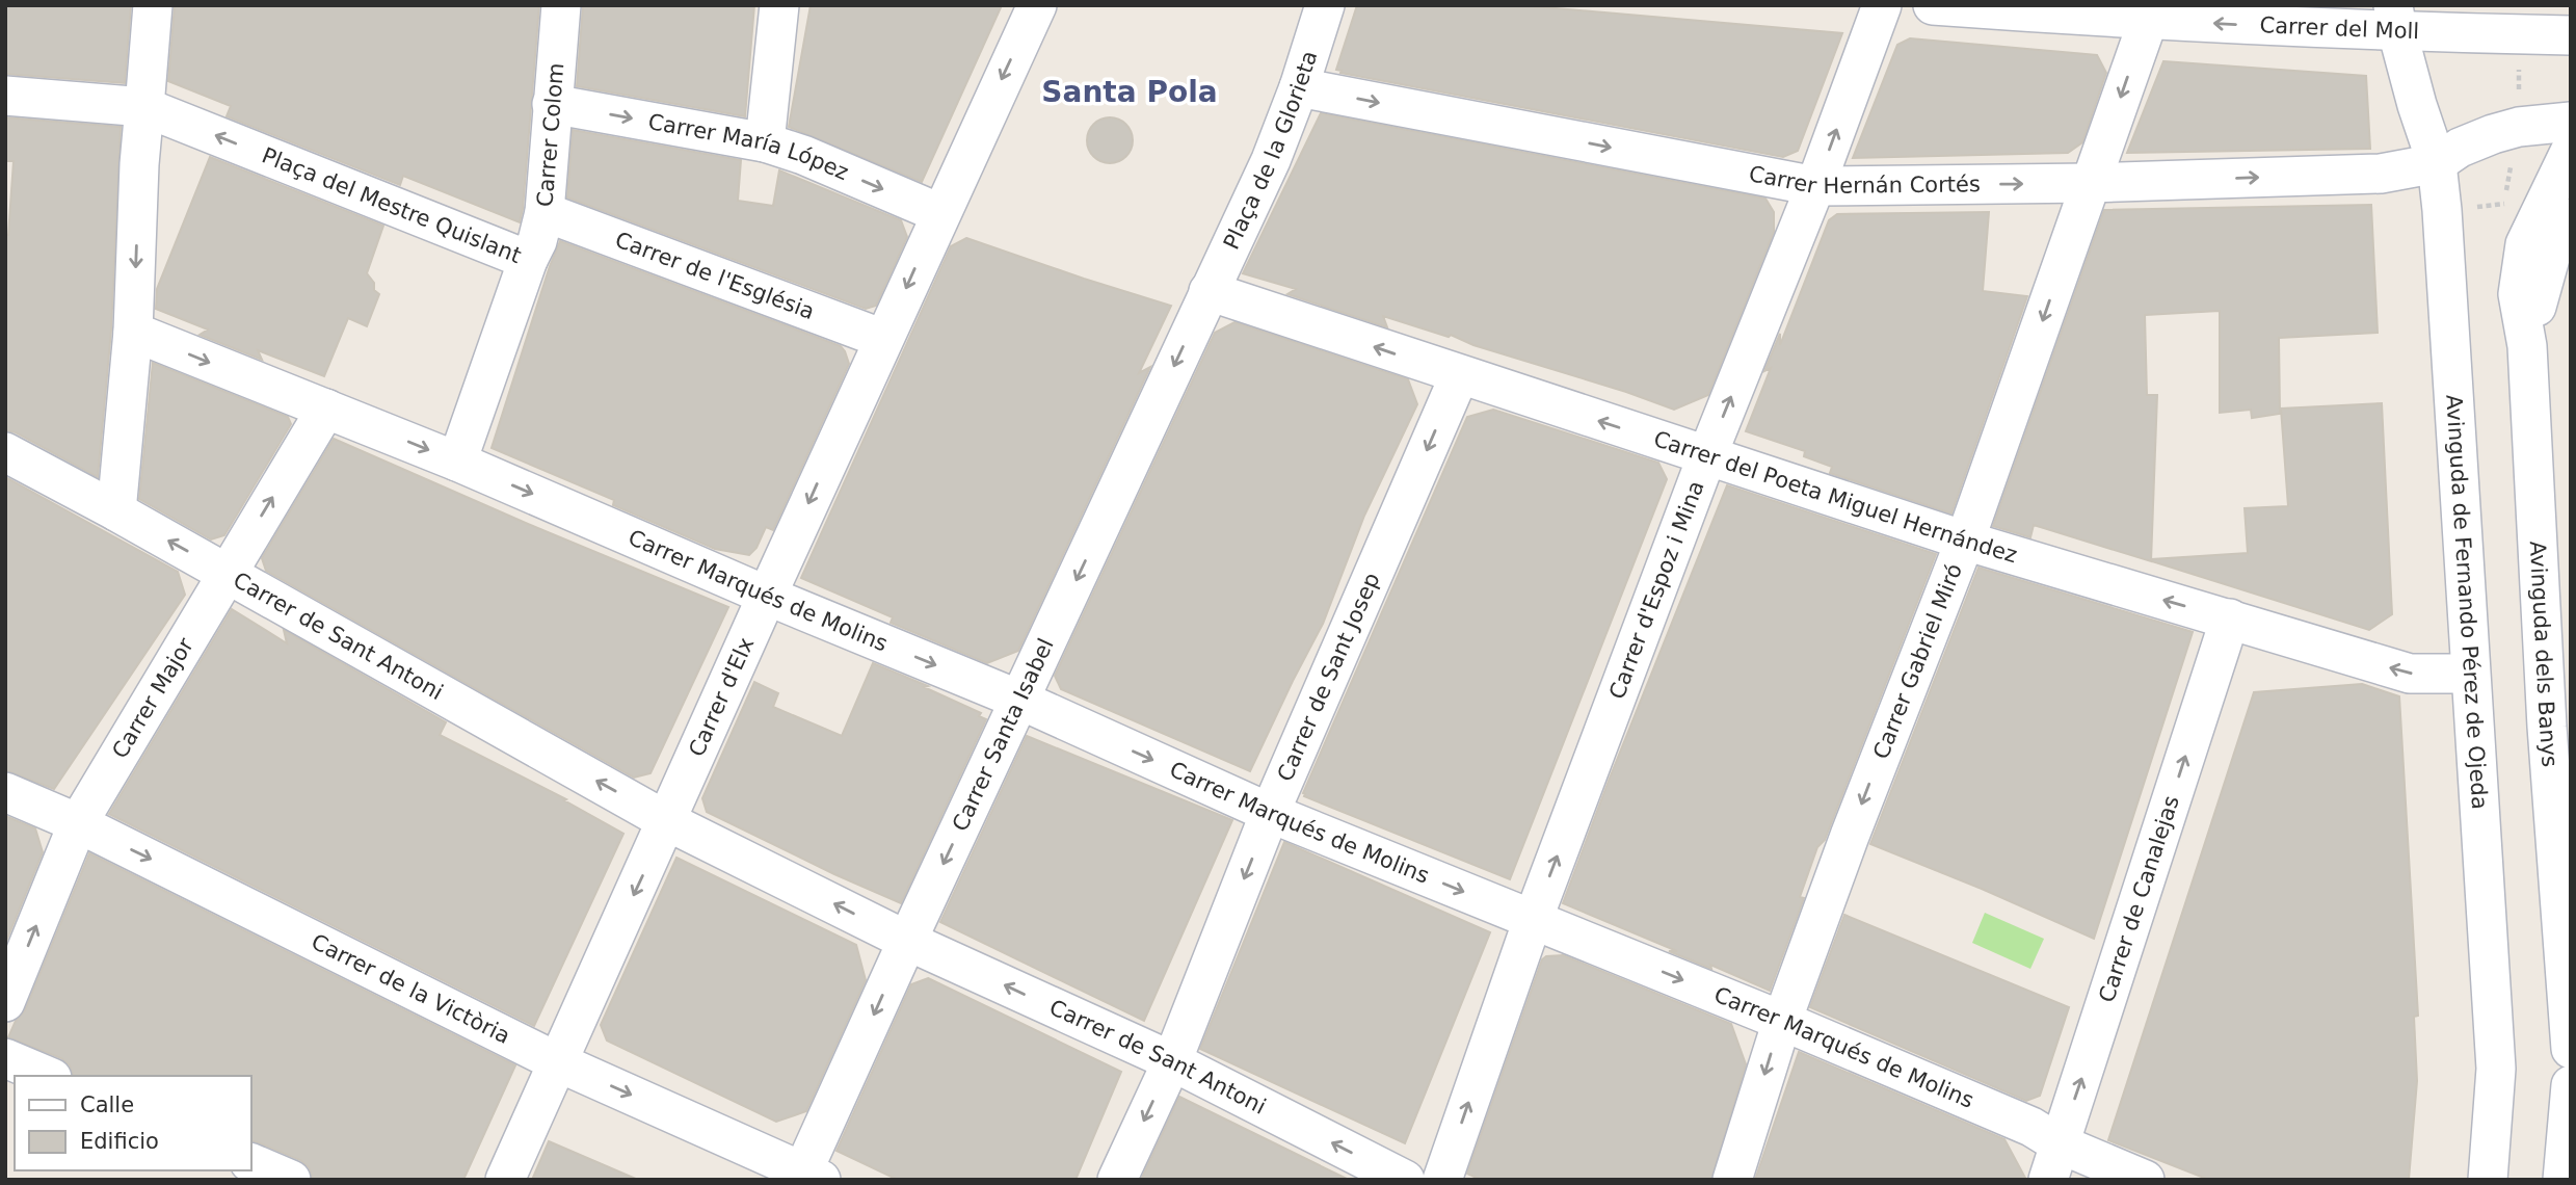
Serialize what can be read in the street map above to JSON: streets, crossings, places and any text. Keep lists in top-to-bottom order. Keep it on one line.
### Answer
{"streets":{"street":["Carrer del Moll","Carrer Colom","Carrer María López","Plaça de la Glorieta","Carrer Hernán Cortés","Plaça del Mestre Quislant","Carrer de l'Església","Carrer del Poeta Miguel Hernández","Carrer Marqués de Molins","Carrer d'Espoz i Mina","Avinguda de Fernando Pérez de Ojeda","Carrer de Sant Antoni","Avinguda dels Banys","Carrer Gabriel Miró","Carrer de Sant Josep","Carrer d'Elx","Carrer Major","Carrer Santa Isabel","Carrer de Canalejas","Carrer de la Victòria"]},"crossings":[["Carrer del Moll","Avinguda de Fernando Pérez de Ojeda"],["Carrer del Moll","Carrer Gabriel Miró"],["Carrer Colom","Carrer María López"],["Carrer Colom","Plaça del Mestre Quislant"],["Carrer Colom","Carrer de l'Església"],["Carrer María López","Carrer d'Elx"],["Plaça de la Glorieta","Carrer Hernán Cortés"],["Plaça de la Glorieta","Carrer del Poeta Miguel Hernández"],["Plaça de la Glorieta","Carrer Santa Isabel"],["Carrer Hernán Cortés","Carrer d'Espoz i Mina"],["Carrer Hernán Cortés","Avinguda de Fernando Pérez de Ojeda"],["Carrer Hernán Cortés","Carrer Gabriel Miró"],["Plaça del Mestre Quislant","Carrer Marqués de Molins"],["Carrer de l'Església","Carrer d'Elx"],["Carrer del Poeta Miguel Hernández","Carrer d'Espoz i Mina"],["Carrer del Poeta Miguel Hernández","Avinguda de Fernando Pérez de Ojeda"],["Carrer del Poeta Miguel Hernández","Carrer Gabriel Miró"],["Carrer del Poeta Miguel Hernández","Carrer de Sant Josep"],["Carrer del Poeta Miguel Hernández","Carrer Santa Isabel"],["Carrer del Poeta Miguel Hernández","Carrer de Canalejas"],["Carrer Marqués de Molins","Carrer d'Espoz i Mina"],["Carrer Marqués de Molins","Carrer Gabriel Miró"],["Carrer Marqués de Molins","Carrer de Sant Josep"],["Carrer Marqués de Molins","Carrer d'Elx"],["Carrer Marqués de Molins","Carrer Santa Isabel"],["Carrer Marqués de Molins","Carrer de Canalejas"],["Carrer de Sant Antoni","Carrer de Sant Josep"],["Carrer de Sant Antoni","Carrer d'Elx"],["Carrer de Sant Antoni","Carrer Major"],["Carrer de Sant Antoni","Carrer Santa Isabel"],["Carrer d'Elx","Carrer de la Victòria"],["Carrer Major","Carrer de la Victòria"],["Carrer Santa Isabel","Carrer de la Victòria"]],"one_way":["Carrer del Moll","Carrer María López","Carrer Hernán Cortés","Carrer del Poeta Miguel Hernández","Carrer Marqués de Molins","Carrer d'Espoz i Mina","Carrer de Sant Antoni","Carrer Gabriel Miró","Carrer de Sant Josep","Carrer d'Elx","Carrer Santa Isabel","Carrer de Canalejas","Carrer de la Victòria"],"districts":["Santa Pola"],"legend":["Calle","Edificio"]}
